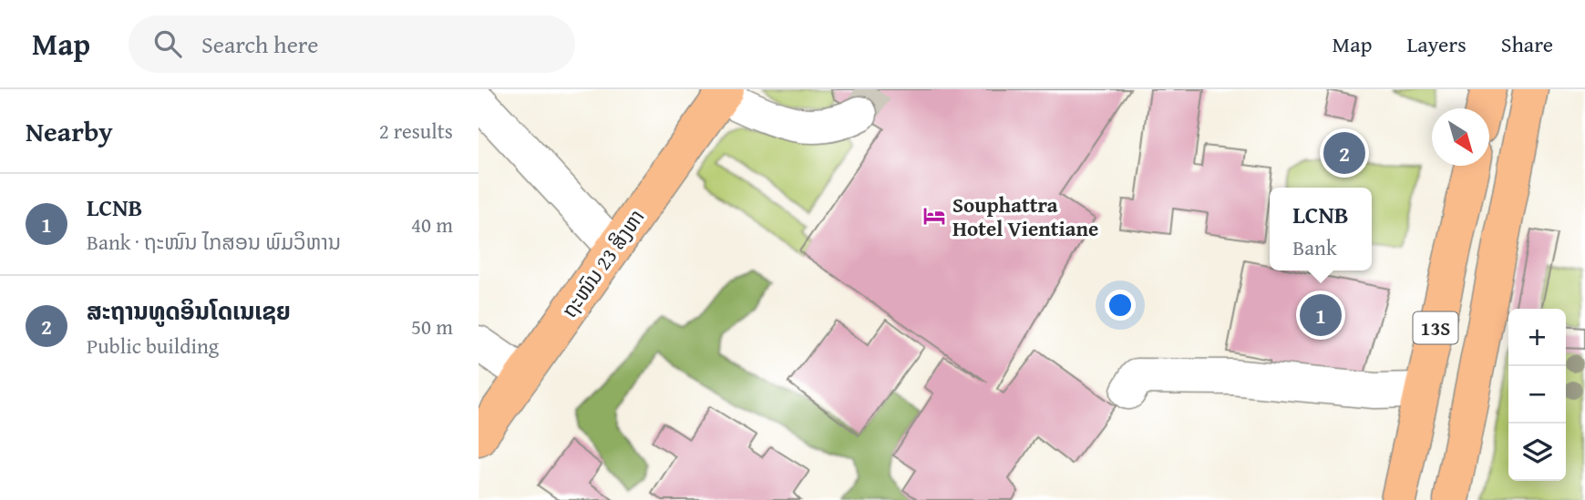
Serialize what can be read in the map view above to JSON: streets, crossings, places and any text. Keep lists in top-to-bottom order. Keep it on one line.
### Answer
{"streets":{"main road":["ຖະໜົນ 23 ສິງຫາ","13S"]},"places":{"hotel":["Souphattra Hotel Vientiane"]},"north":"bottom right","page":{"header":"Map","search":"Search here","nav":["Map","Layers","Share"],"heading":["Nearby","2 results"],"pins":["2","1"],"list":[{"mark":"1","name":"LCNB","note":"Bank · ຖະໜົນ ໄກສອນ ພົມວິຫານ","value":"40 m"},{"mark":"2","name":"ສະຖານທູດອິນໂດເນເຊຍ","note":"Public building","value":"50 m"}],"popup":["LCNB","Bank"],"map_buttons":["+","−"]}}
